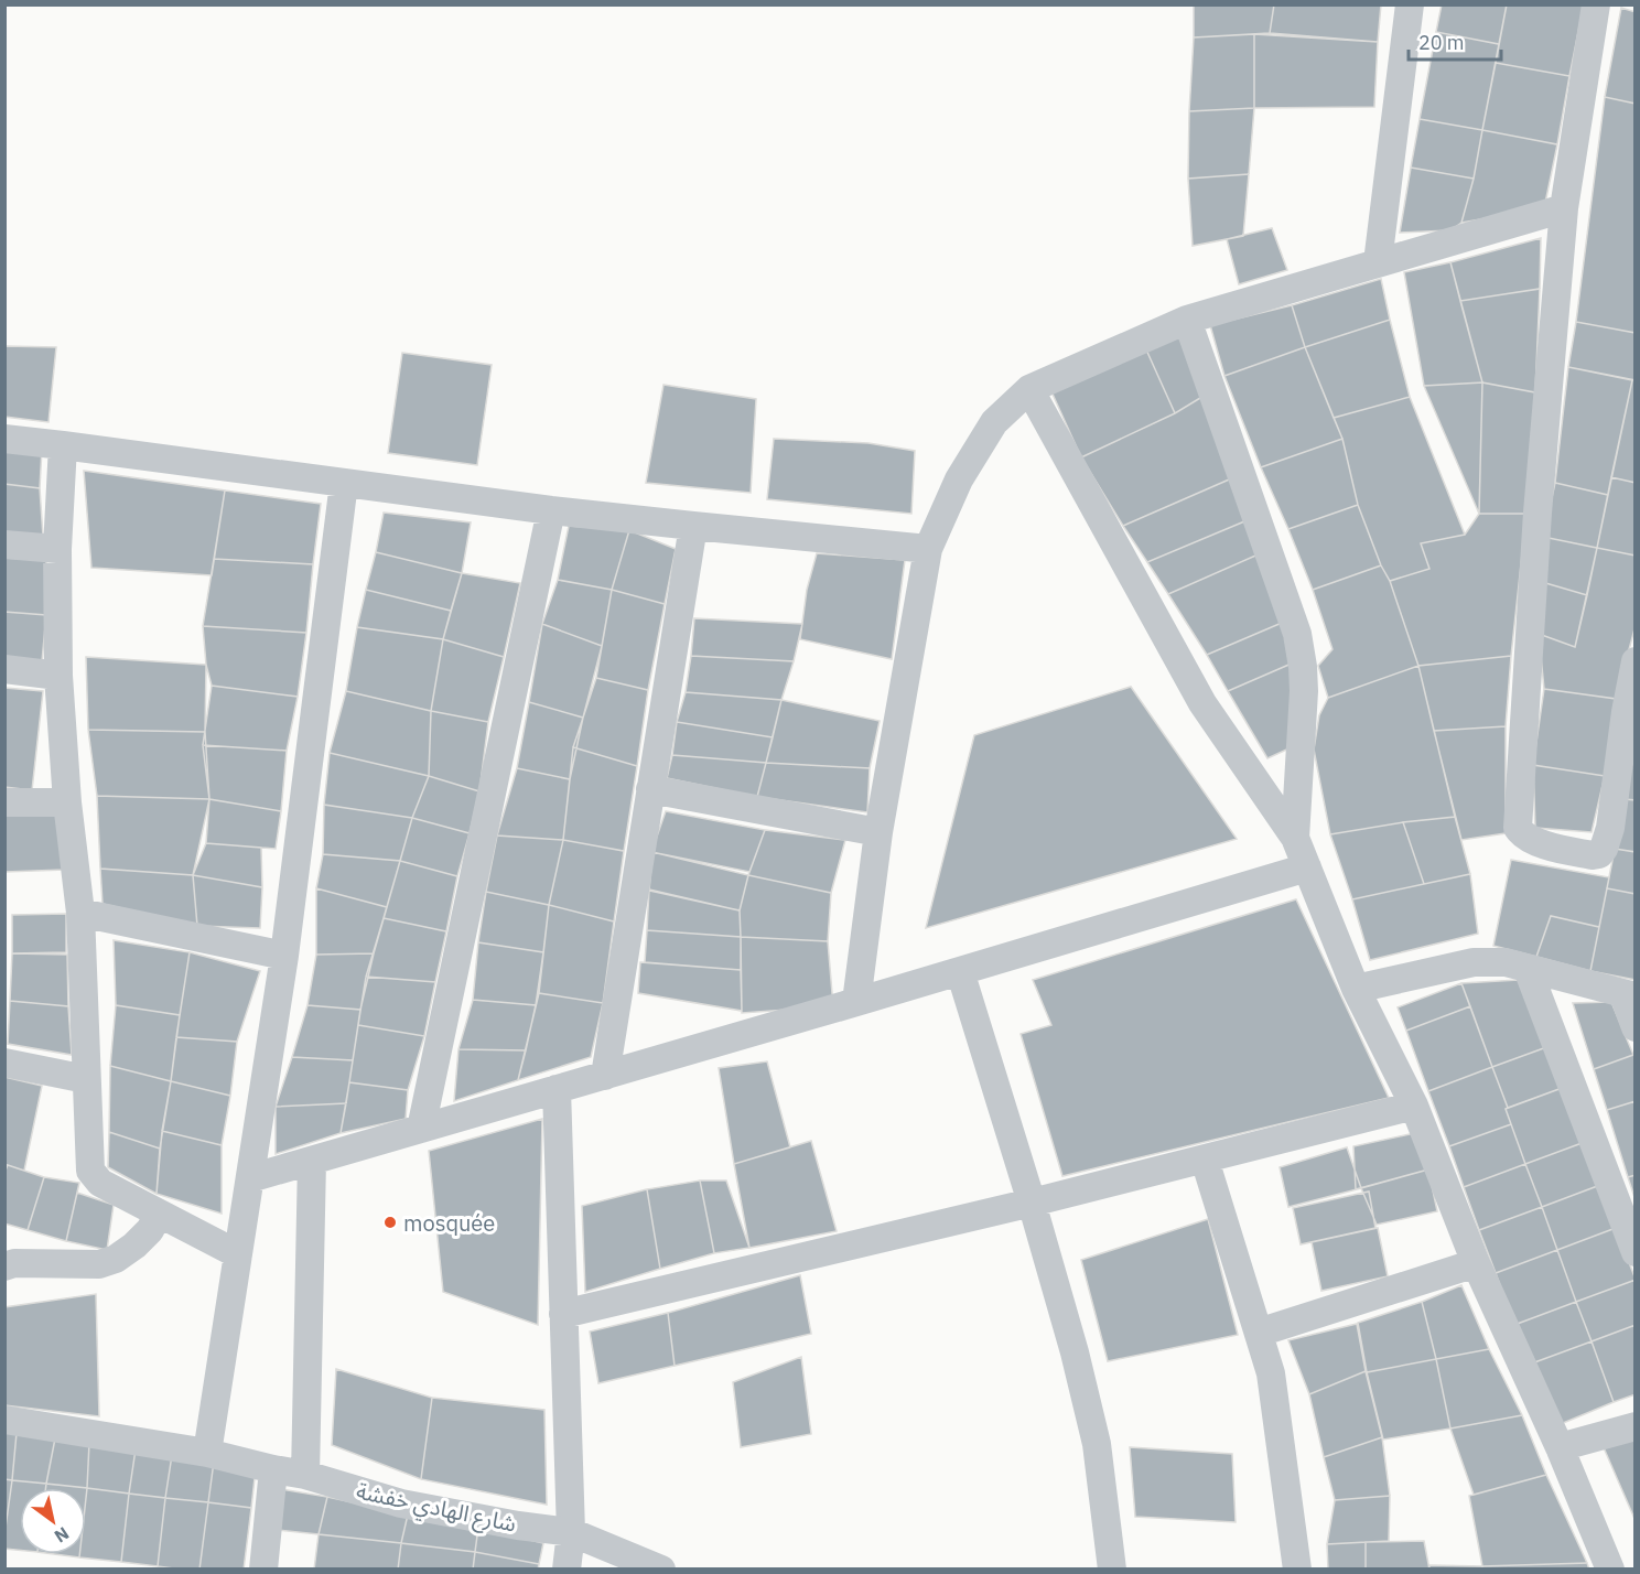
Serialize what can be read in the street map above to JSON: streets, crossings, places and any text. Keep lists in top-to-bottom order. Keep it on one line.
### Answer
{"streets":{"street":["شارع الهادي خفشة"]},"places":["mosquée"],"scale_bar":"20 m","north":"bottom right"}
